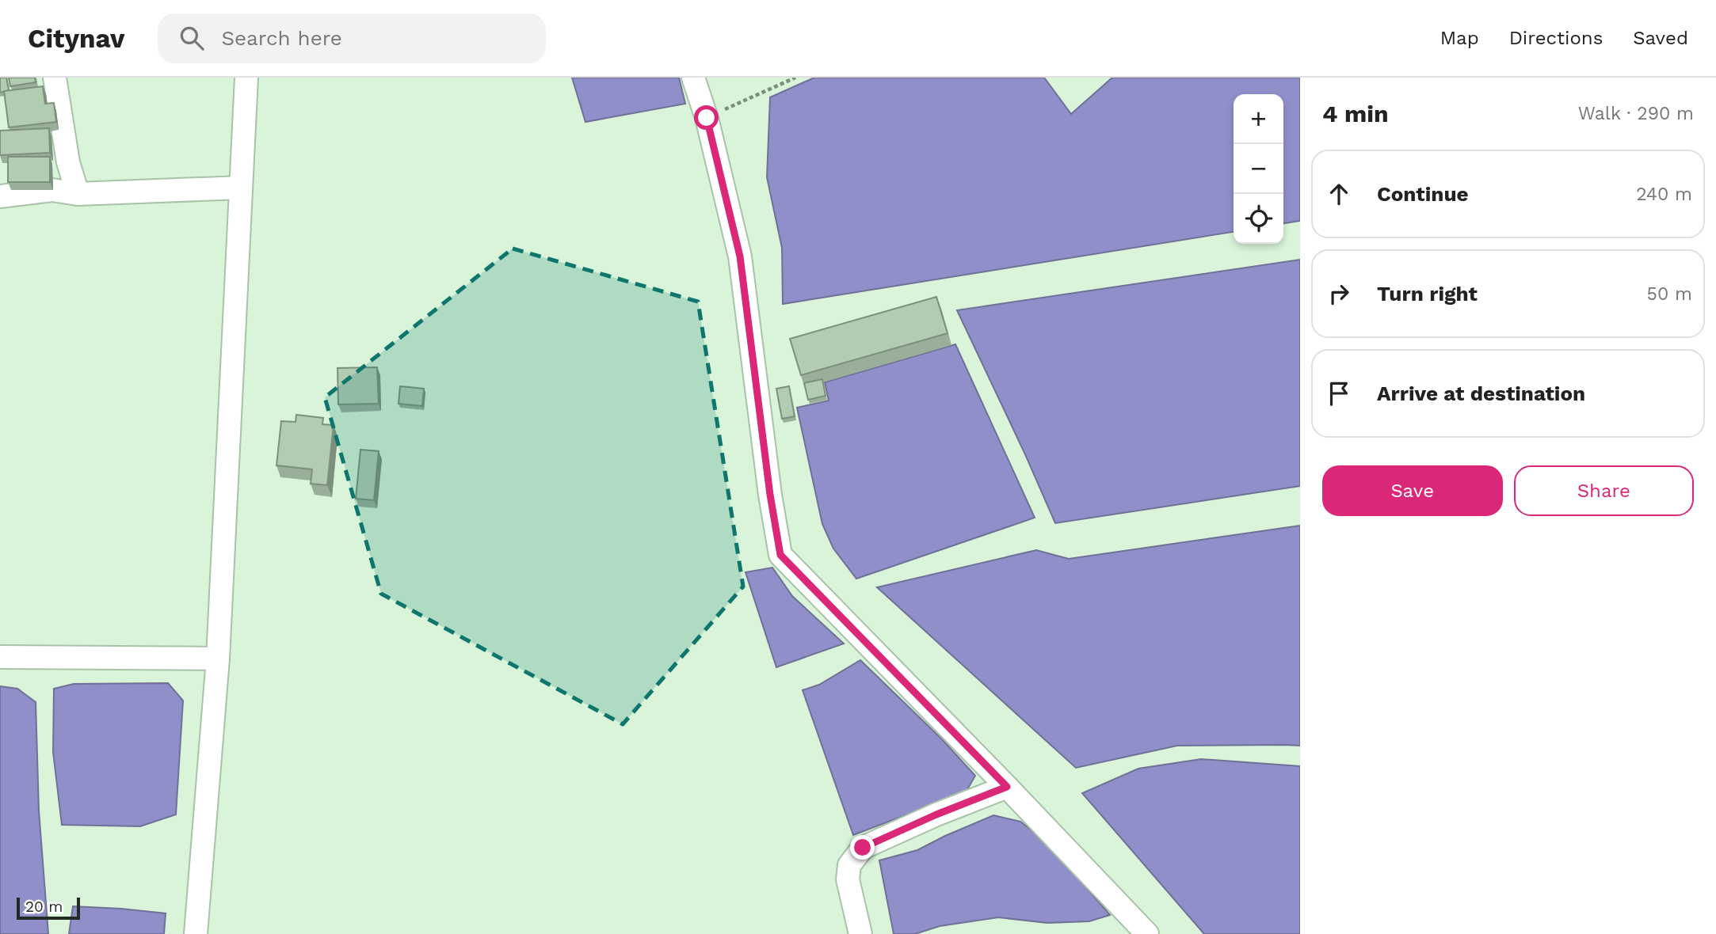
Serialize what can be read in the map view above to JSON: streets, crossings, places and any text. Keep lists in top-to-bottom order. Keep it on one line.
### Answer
{"scale_bar":"20 m","page":{"header":"Citynav","search":"Search here","nav":["Map","Directions","Saved"],"heading":["4 min","Walk · 290 m"],"map_buttons":["+","−"],"list":[["Continue","240 m"],["Turn right","50 m"],"Arrive at destination"],"buttons":["Save","Share"],"scale":"20 m"}}
